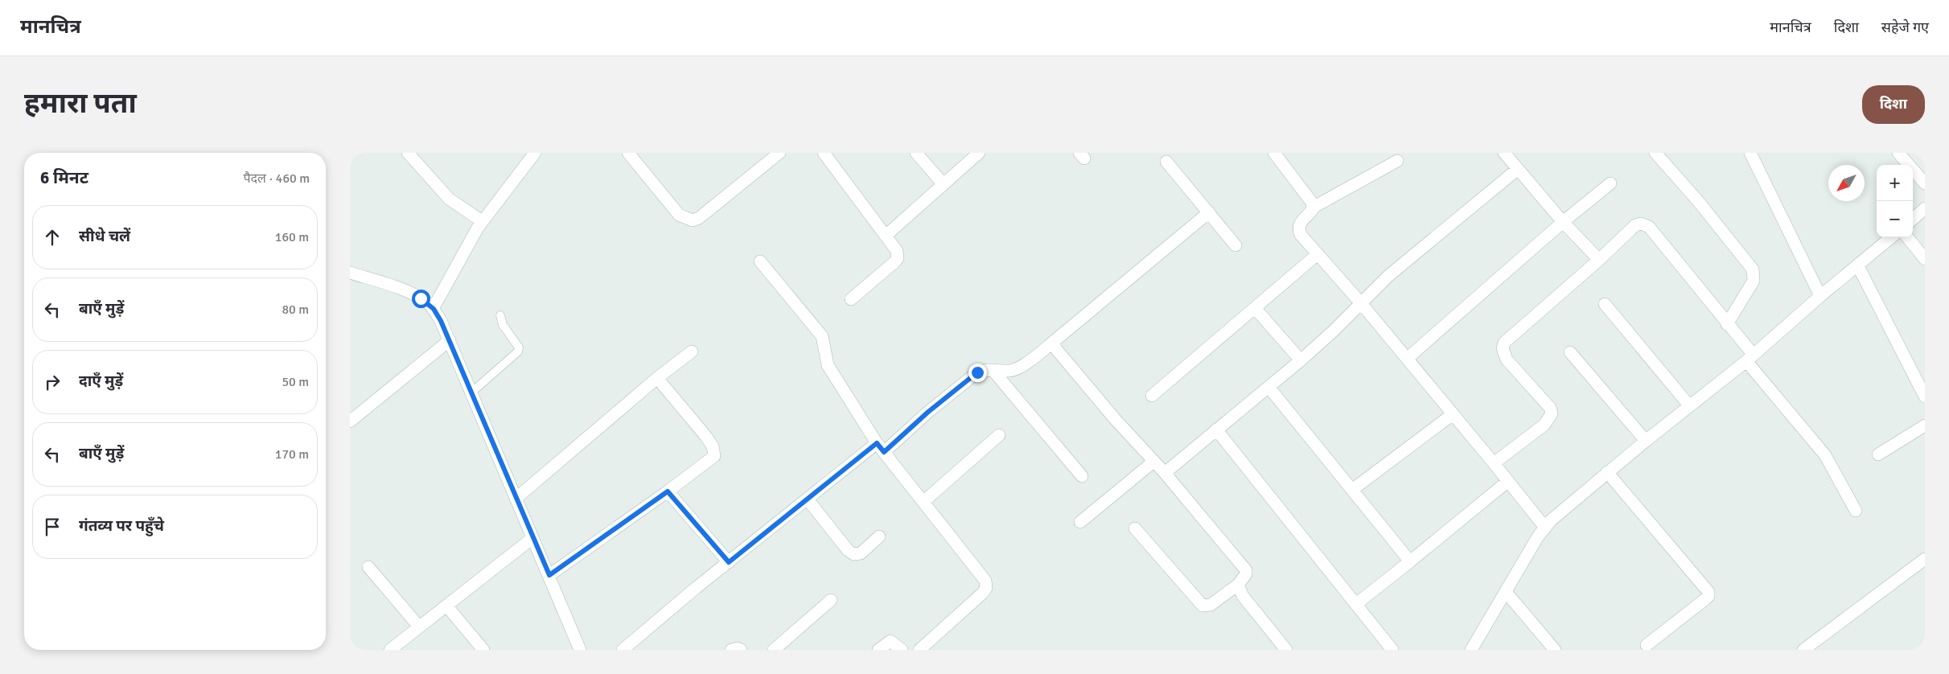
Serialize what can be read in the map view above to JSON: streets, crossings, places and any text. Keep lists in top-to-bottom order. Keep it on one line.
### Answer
{"north":"bottom left","page":{"header":"मानचित्र","nav":["मानचित्र","दिशा","सहेजे गए"],"buttons":"दिशा","title":"हमारा पता","heading":["6 मिनट","पैदल · 460 m"],"map_buttons":["+","−"],"list":[["सीधे चलें","160 m"],["बाएँ मुड़ें","80 m"],["दाएँ मुड़ें","50 m"],["बाएँ मुड़ें","170 m"],"गंतव्य पर पहुँचे"]}}
